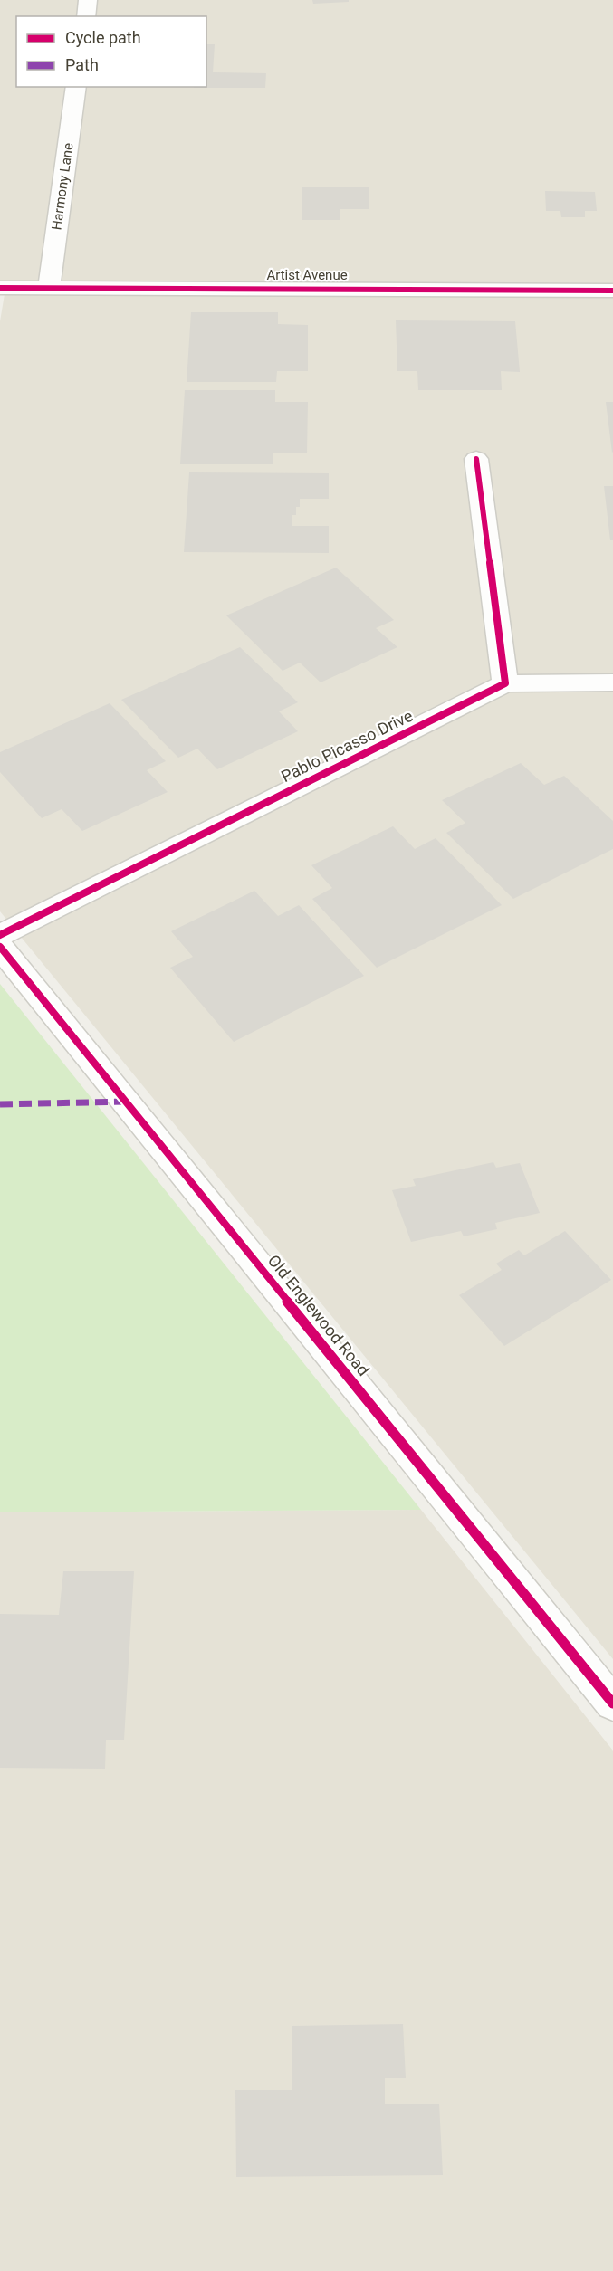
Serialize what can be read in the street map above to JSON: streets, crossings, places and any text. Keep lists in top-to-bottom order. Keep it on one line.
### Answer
{"streets":{"street":["Harmony Lane","Artist Avenue","Pablo Picasso Drive","Old Englewood Road"]},"crossings":[["Harmony Lane","Artist Avenue"]],"legend":["Cycle path","Path"]}
